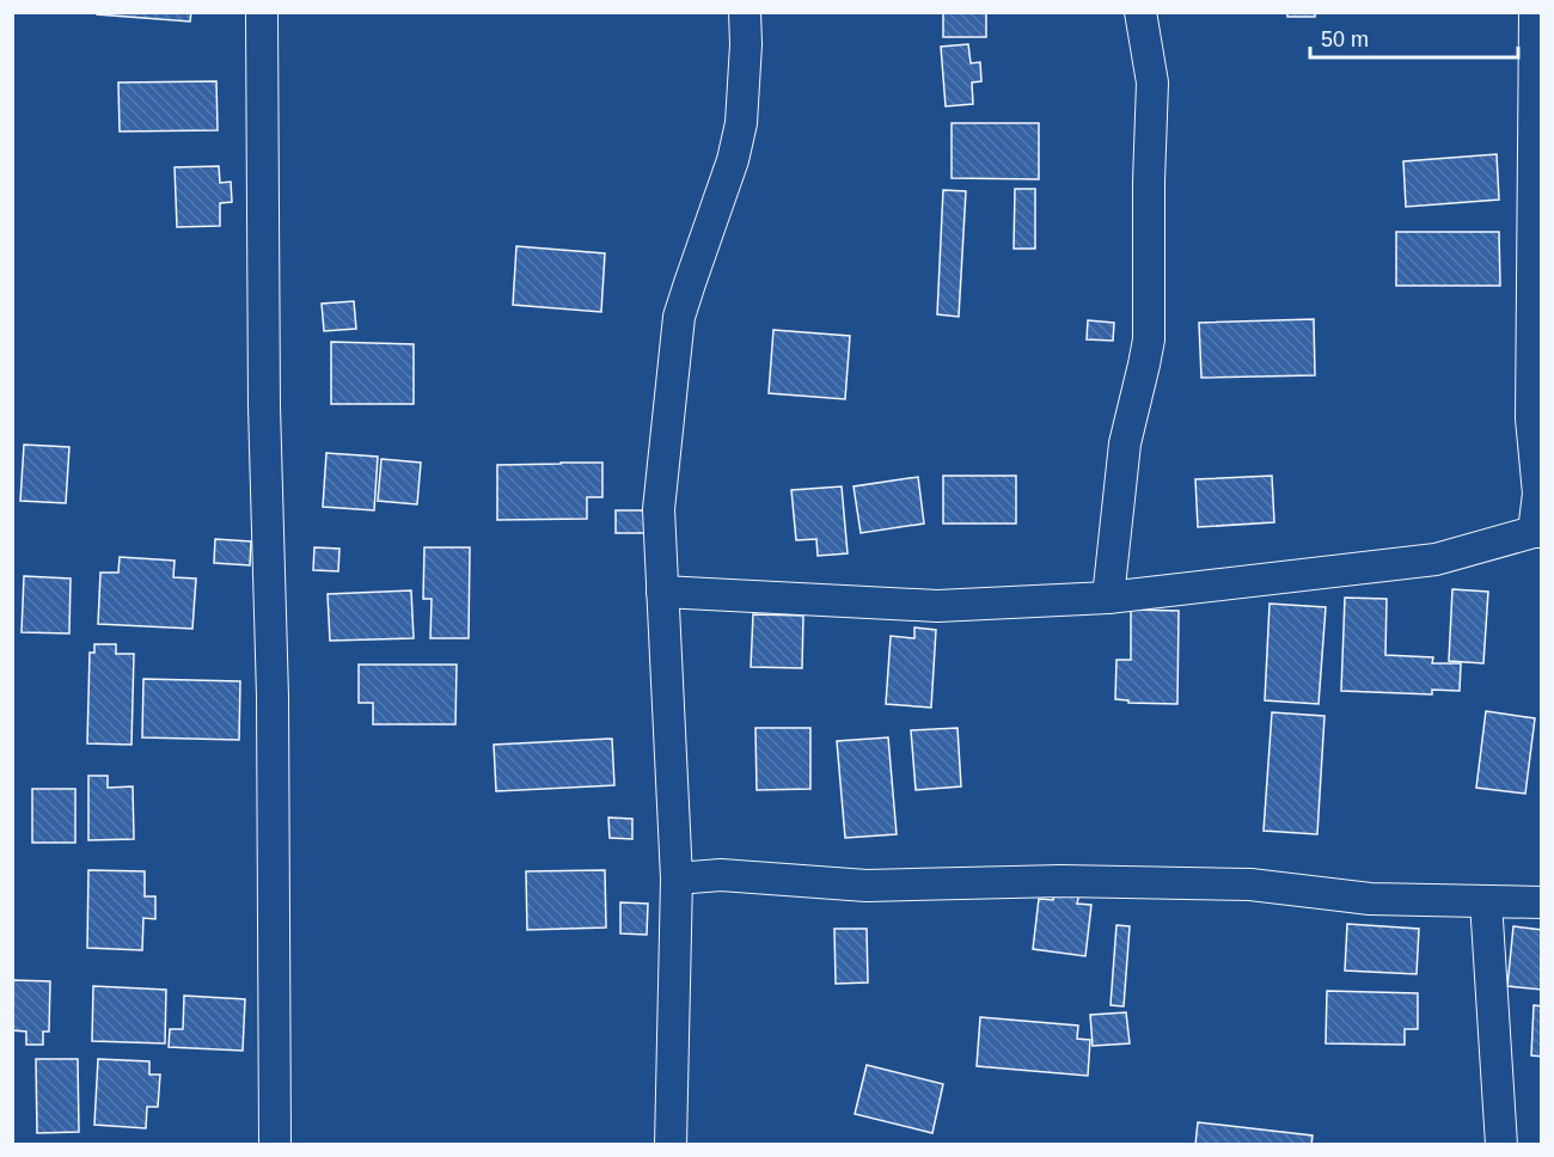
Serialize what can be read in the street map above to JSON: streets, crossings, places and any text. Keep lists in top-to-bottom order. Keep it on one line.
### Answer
{"scale_bar":"50 m"}
